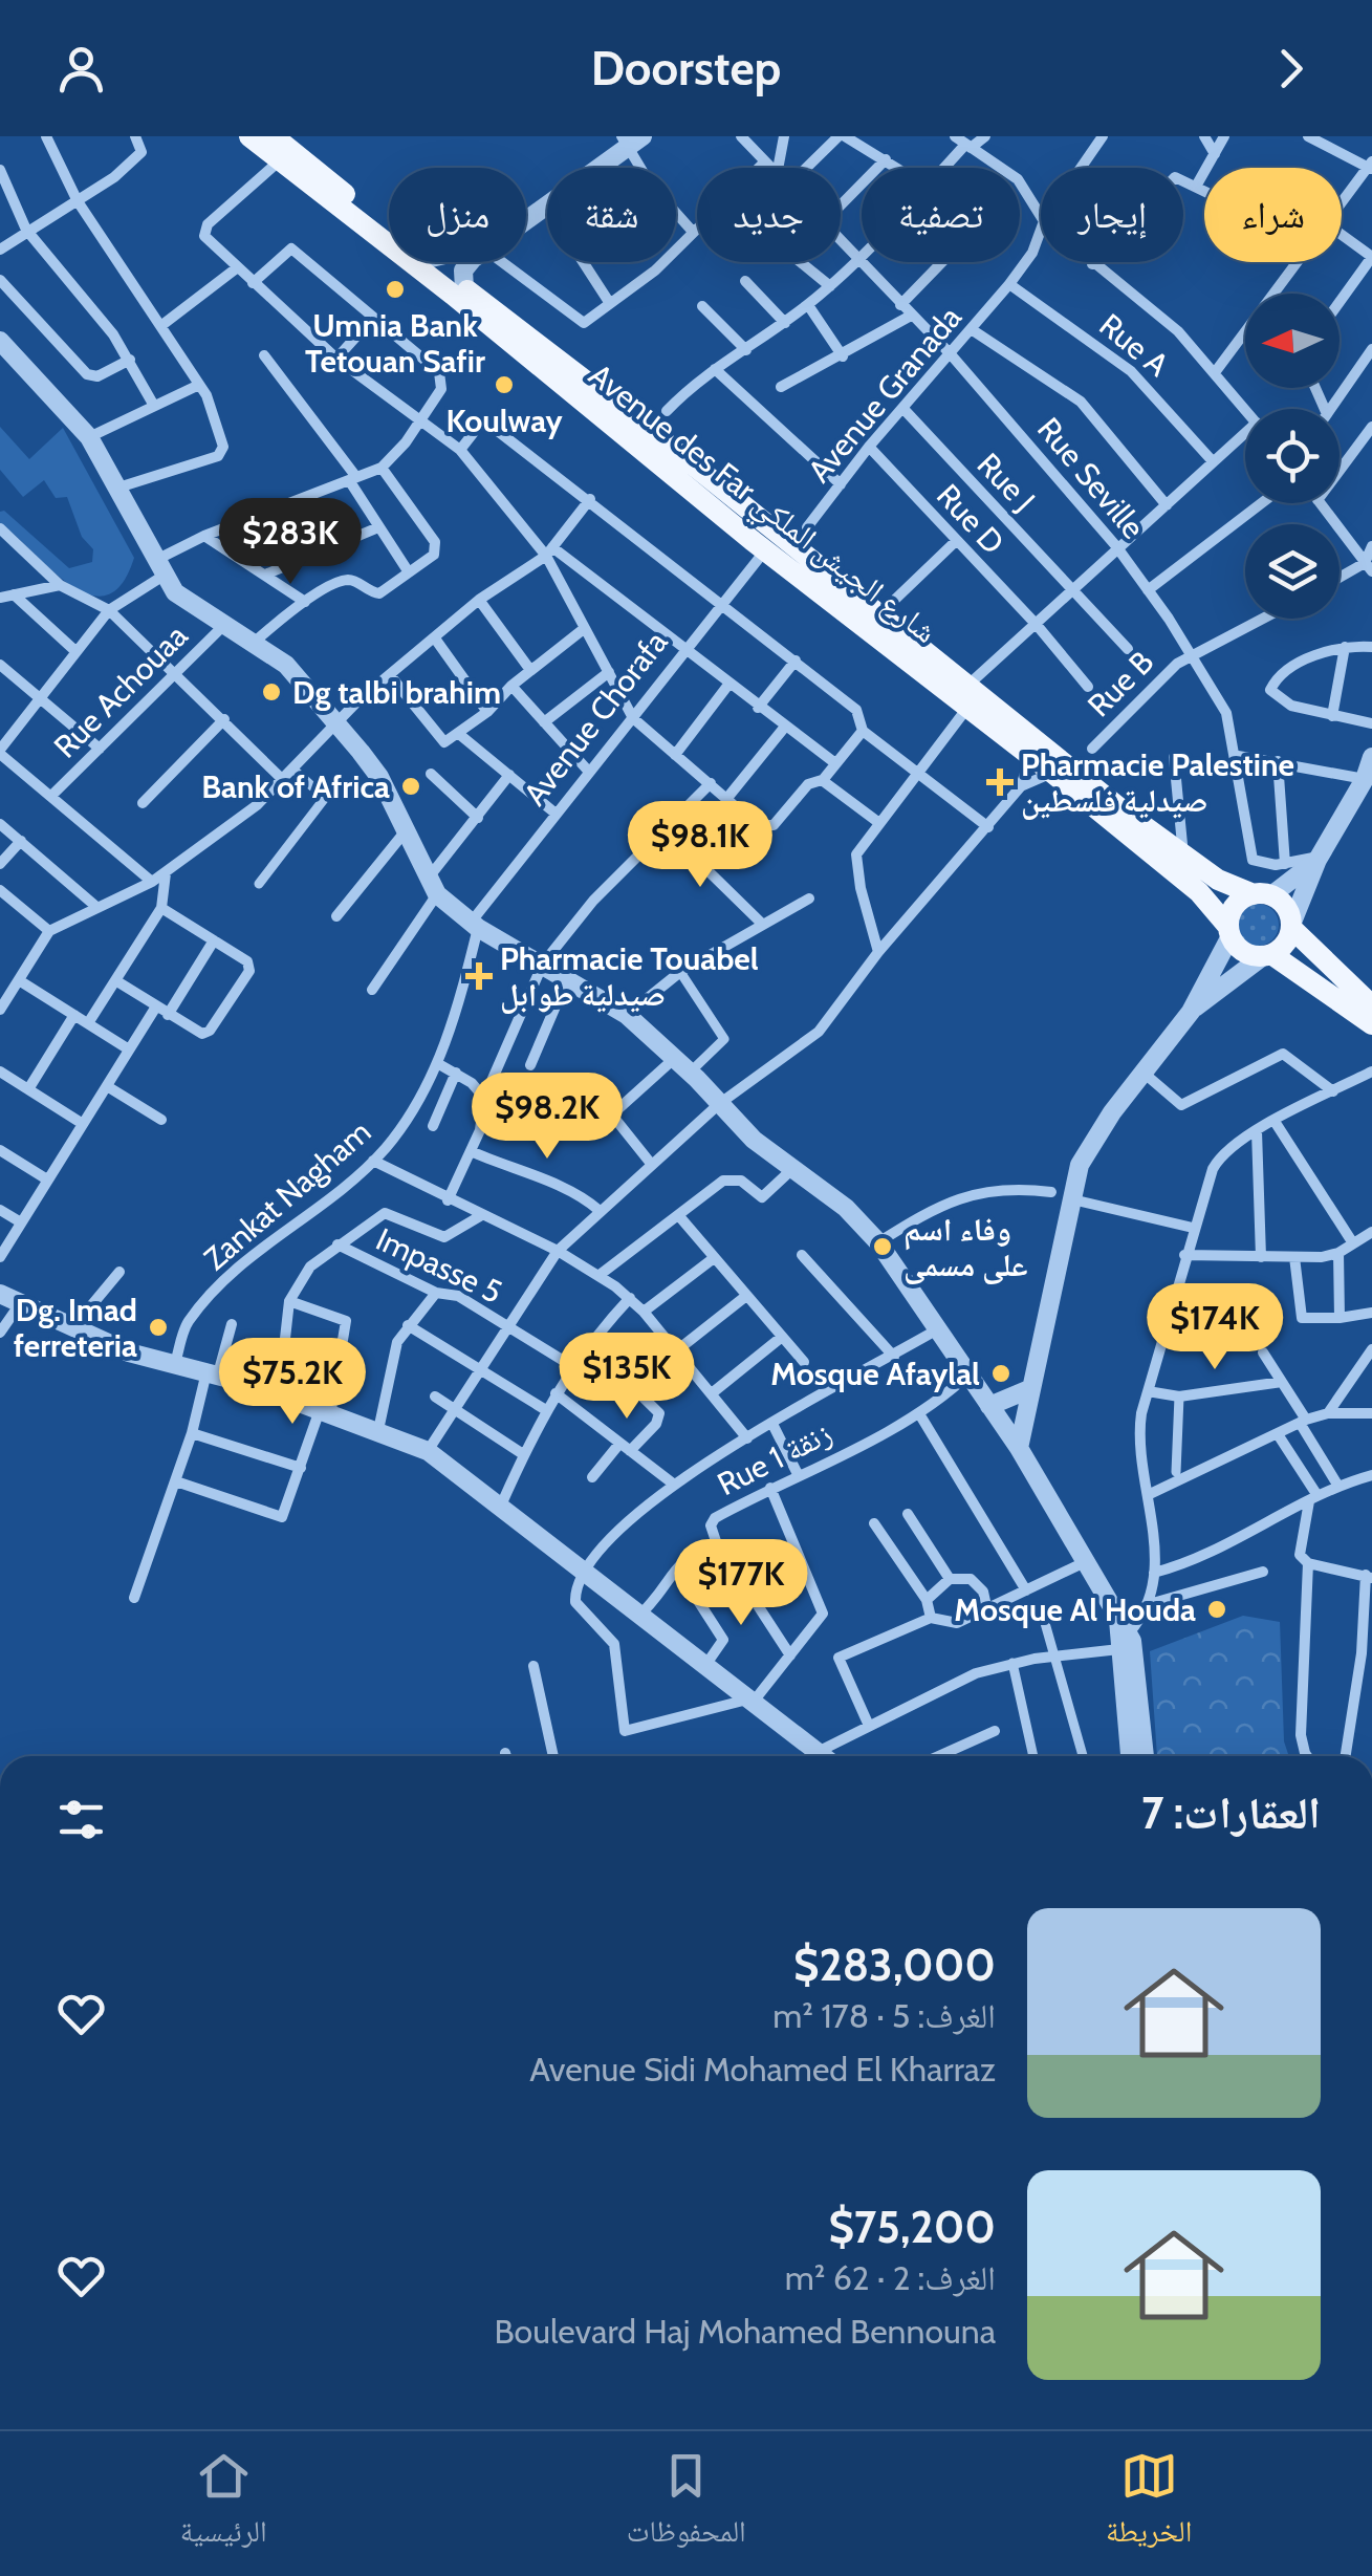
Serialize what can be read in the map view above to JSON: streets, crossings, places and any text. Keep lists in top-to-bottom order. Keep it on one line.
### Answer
{"streets":{"main road":["Avenue des Far شارع الجيش الملكي"],"street":["Rue A","Avenue Granada","Rue Seville","Rue J","Rue D","Rue B","Rue Achouaa","Avenue Chorafa","Zankat Nagham","Impasse 5","Rue 1 زنقة"]},"crossings":[["Rue A","Avenue Granada"],["Avenue Granada","Rue Seville"],["Avenue Granada","Rue J"],["Avenue Granada","Rue D"],["Rue Seville","Rue B"],["Avenue des Far شارع الجيش الملكي","Avenue Chorafa"],["Avenue Chorafa","Zankat Nagham"]],"places":{"other":["Umnia Bank Tetouan Safir","Koulway","Dg talbi brahim","Bank of Africa","وفاء اسم على مسمى","Dg. Imad ferreteria","Mosque Afaylal","Mosque Al Houda"],"health":["Pharmacie Palestine صيدلية فلسطين","Pharmacie Touabel صيدلية طوابل"]},"north":"left","page":{"header":"Doorstep","chip":["شراء","إيجار","تصفية","جديد","شقة","منزل"],"price":["$283K","$98.1K","$98.2K","$174K","$135K","$75.2K","$177K"],"heading":"العقارات: 7","list":[{"name":"$283,000","note":"الغرف: 5 · 178 m² · Avenue Sidi Mohamed El Kharraz"},{"name":"$75,200","note":"الغرف: 2 · 62 m² · Boulevard Haj Mohamed Bennouna"}],"tabs":["الخريطة","المحفوظات","الرئيسية"]}}
